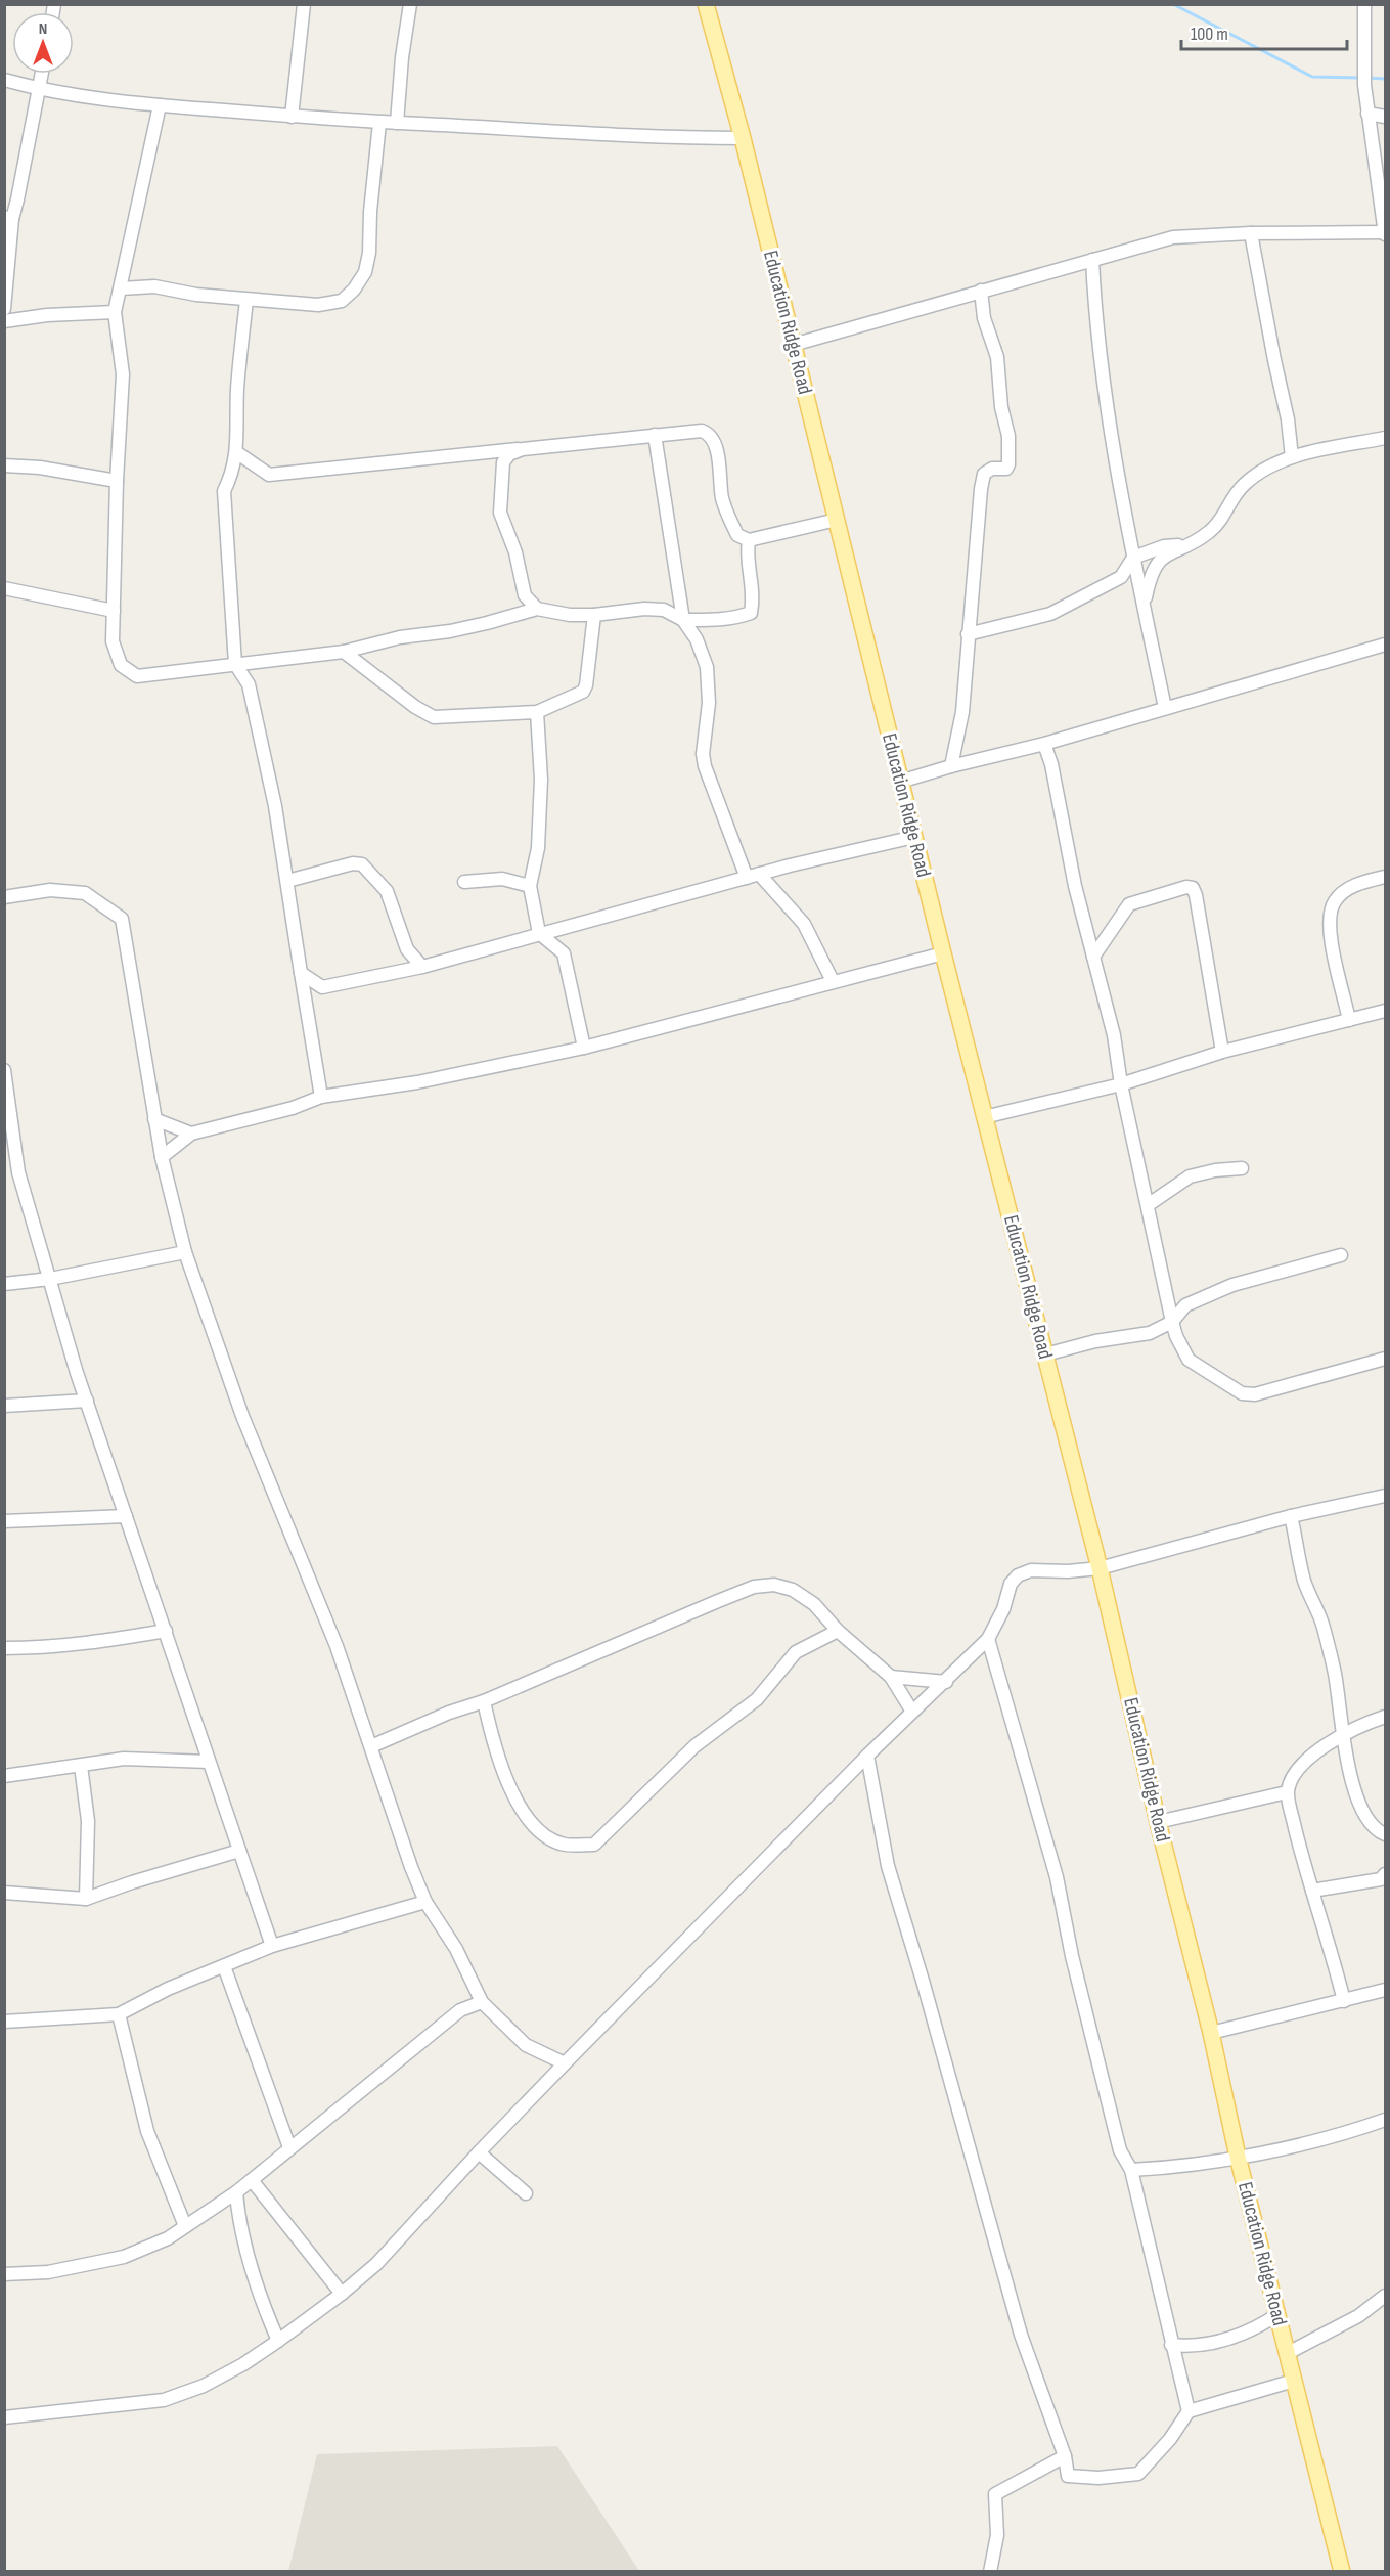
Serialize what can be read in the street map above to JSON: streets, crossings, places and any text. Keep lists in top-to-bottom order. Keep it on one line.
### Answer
{"streets":{"main road":["Education Ridge Road"]},"scale_bar":"100 m","north":"top"}
